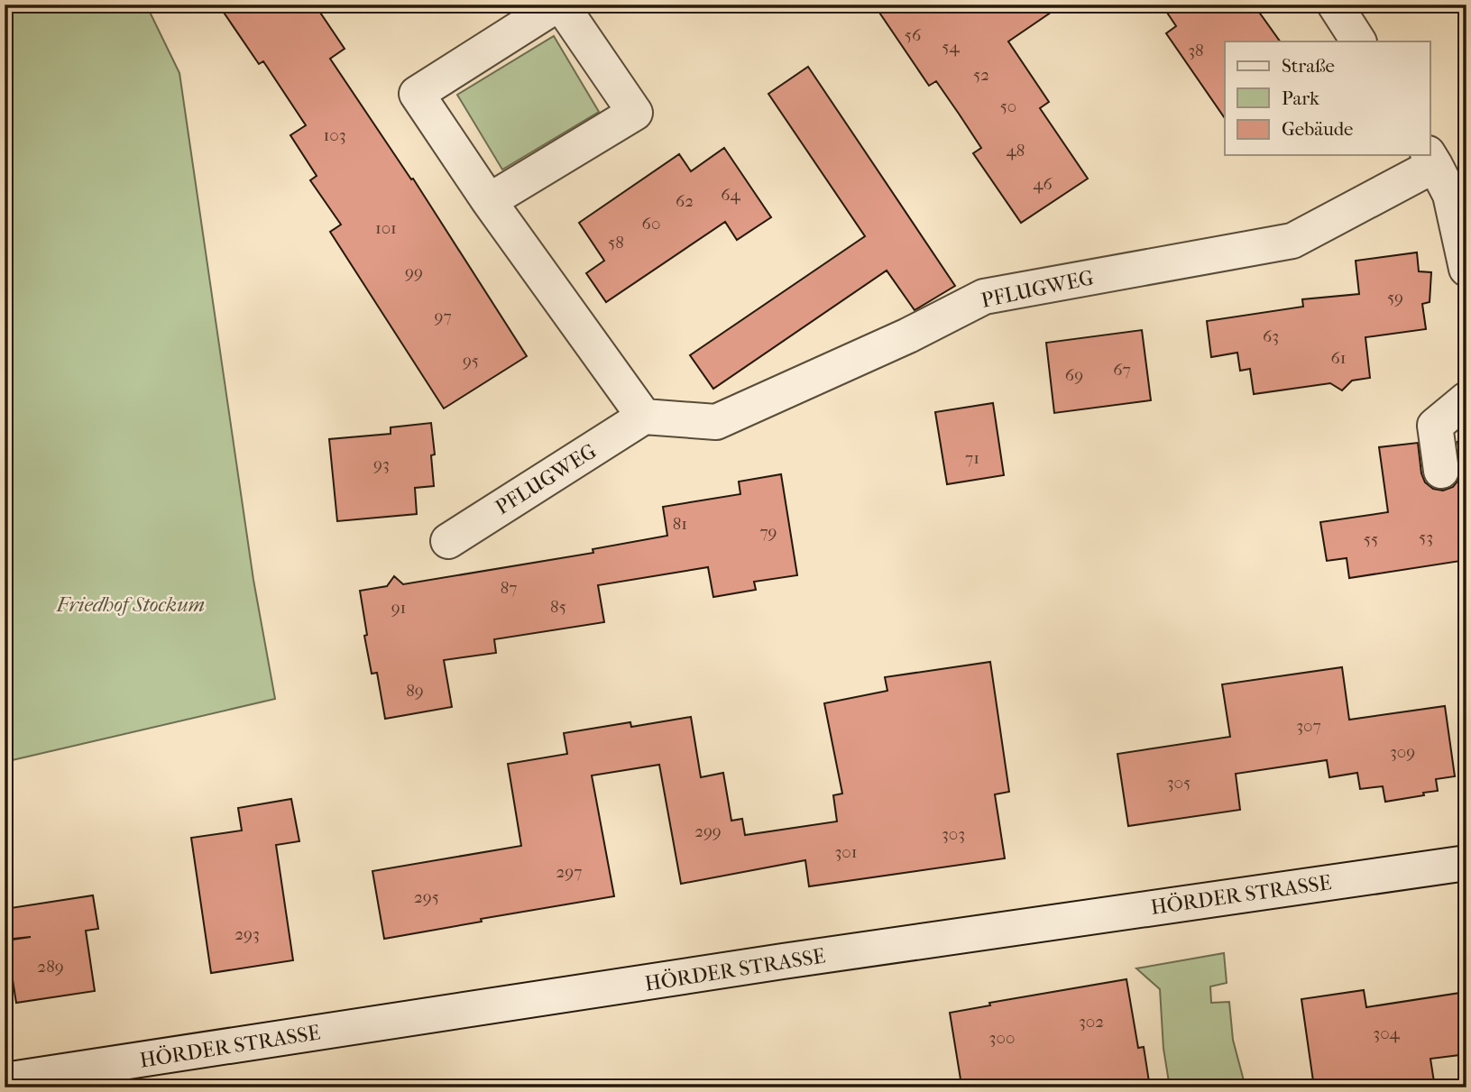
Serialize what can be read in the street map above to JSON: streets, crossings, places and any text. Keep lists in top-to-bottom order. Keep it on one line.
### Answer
{"streets":{"street":["PFLUGWEG","HÖRDER STRASSE"]},"parks":["Friedhof Stockum"],"house_numbers":["56","54","38","52","50","103","48","46","64","62","60","101","58","99","59","97","63","61","95","67","69","71","93","81","79","53","55","87","85","91","89","307","309","305","299","303","301","297","295","293","289","302","304","300"],"legend":["Straße","Park","Gebäude"]}
